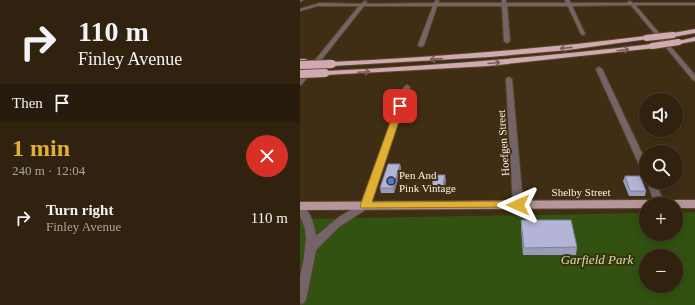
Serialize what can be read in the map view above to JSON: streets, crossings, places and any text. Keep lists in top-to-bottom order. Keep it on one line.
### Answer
{"streets":{"main road":["Shelby Street"],"street":["Hoefgen Street"]},"crossings":[["Hoefgen Street","Shelby Street"]],"parks":["Garfield Park"],"places":["Pen And Pink Vintage"],"page":{"turn":["110 m","Finley Avenue"],"then":"Then","map_buttons":["+","−"],"heading":["1 min","240 m · 12:04"],"list":[{"name":"Turn right","note":"Finley Avenue","value":"110 m"}]}}
